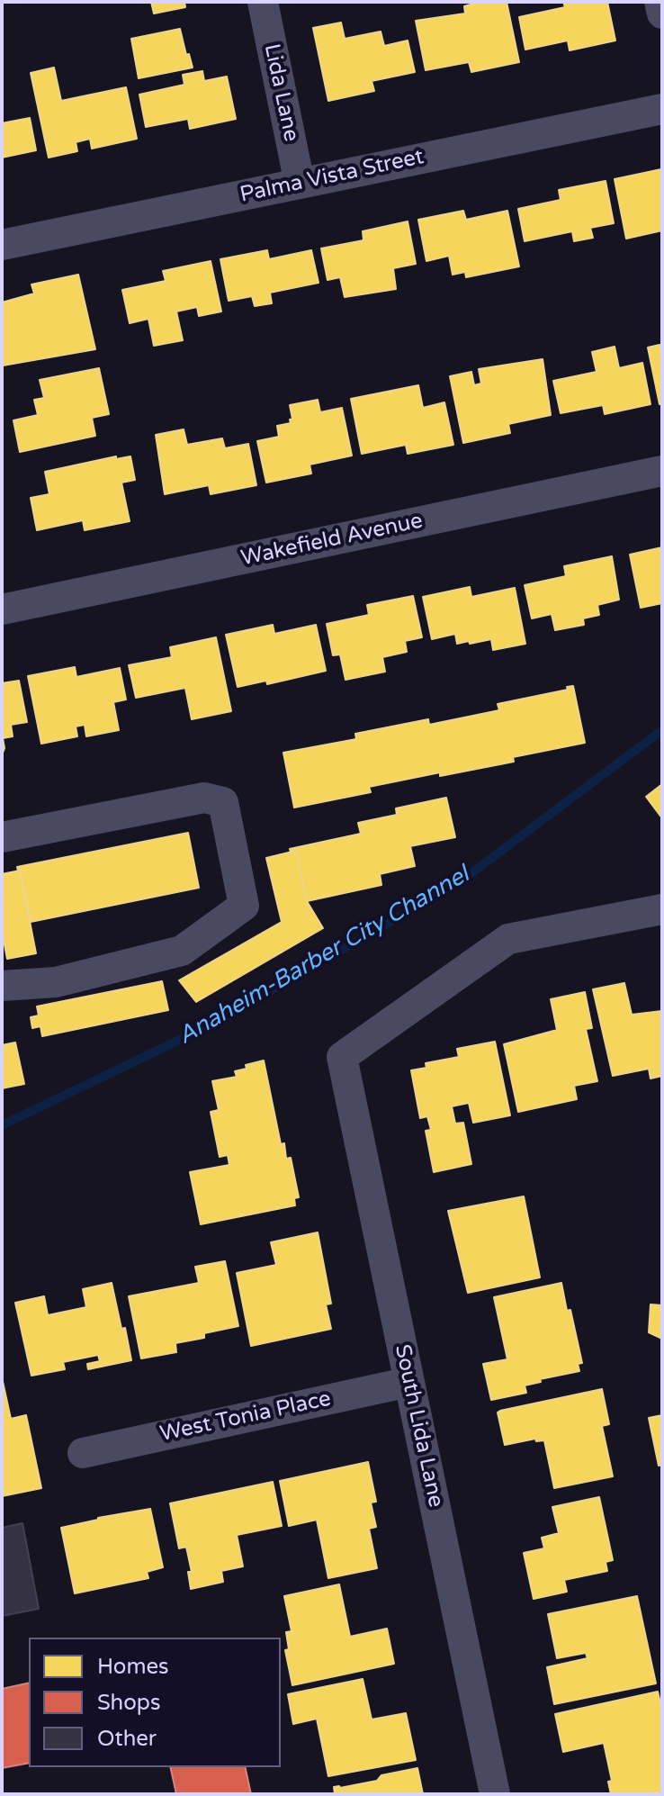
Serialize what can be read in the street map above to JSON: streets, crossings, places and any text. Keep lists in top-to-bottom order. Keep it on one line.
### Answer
{"streets":{"street":["Lida Lane","Palma Vista Street","Wakefield Avenue","West Tonia Place","South Lida Lane"]},"crossings":[["Lida Lane","Palma Vista Street"],["West Tonia Place","South Lida Lane"]],"water":["Anaheim-Barber City Channel"],"legend":["Homes","Shops","Other"]}
